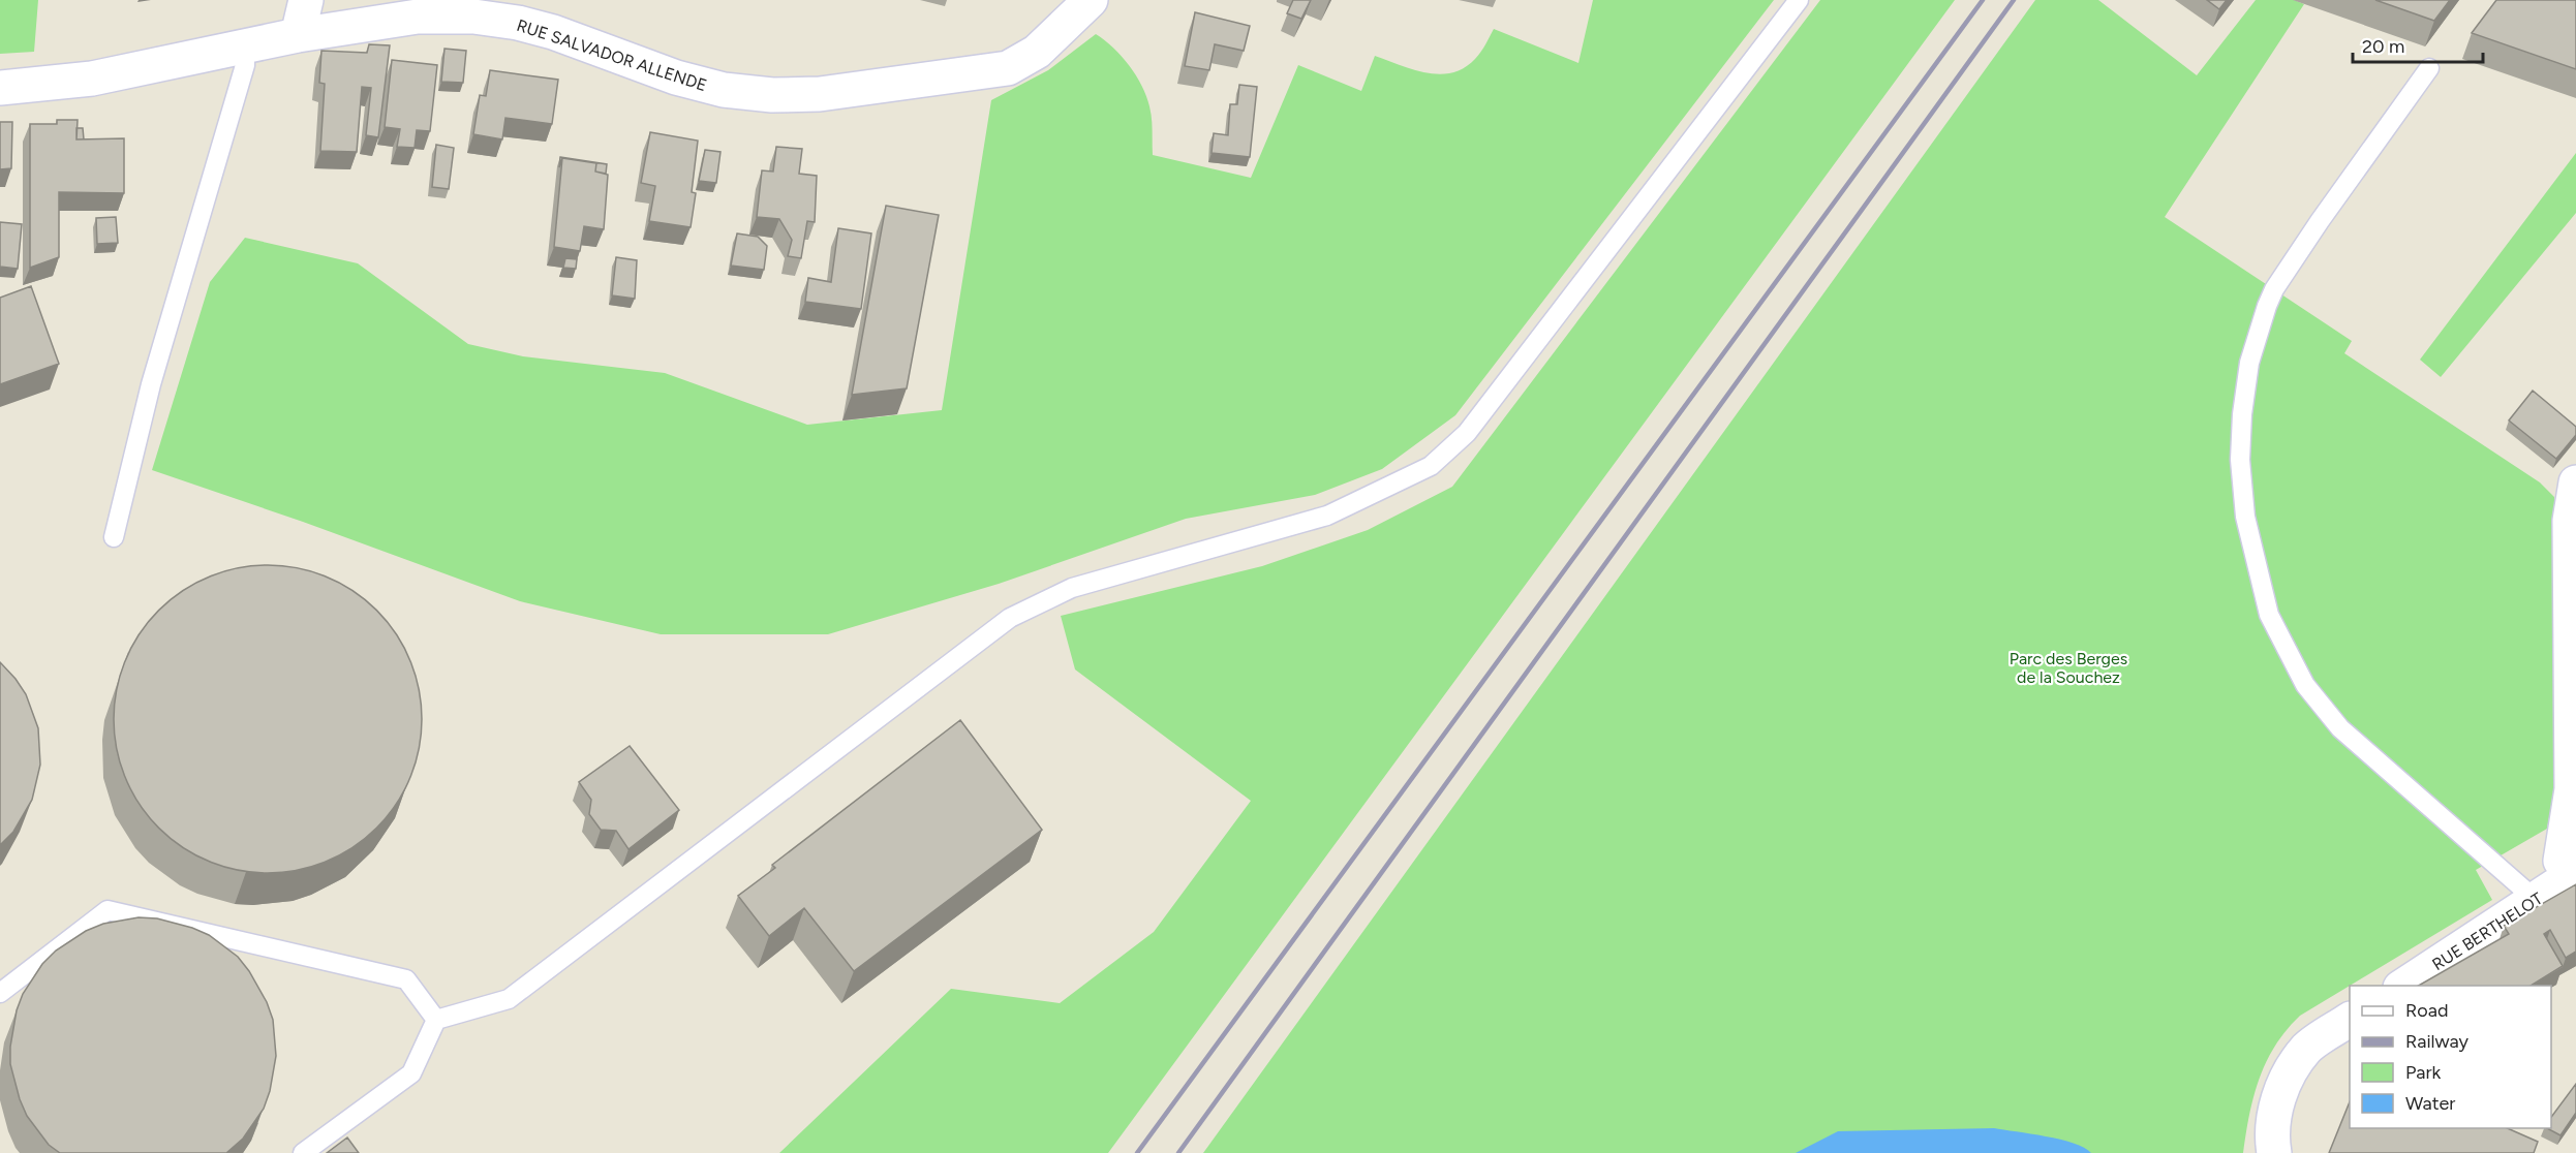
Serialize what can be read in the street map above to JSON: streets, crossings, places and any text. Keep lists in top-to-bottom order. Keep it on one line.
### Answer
{"streets":{"street":["RUE SALVADOR ALLENDE","RUE BERTHELOT"]},"parks":["Parc des Berges de la Souchez"],"legend":["Road","Railway","Park","Water"],"scale_bar":"20 m"}
